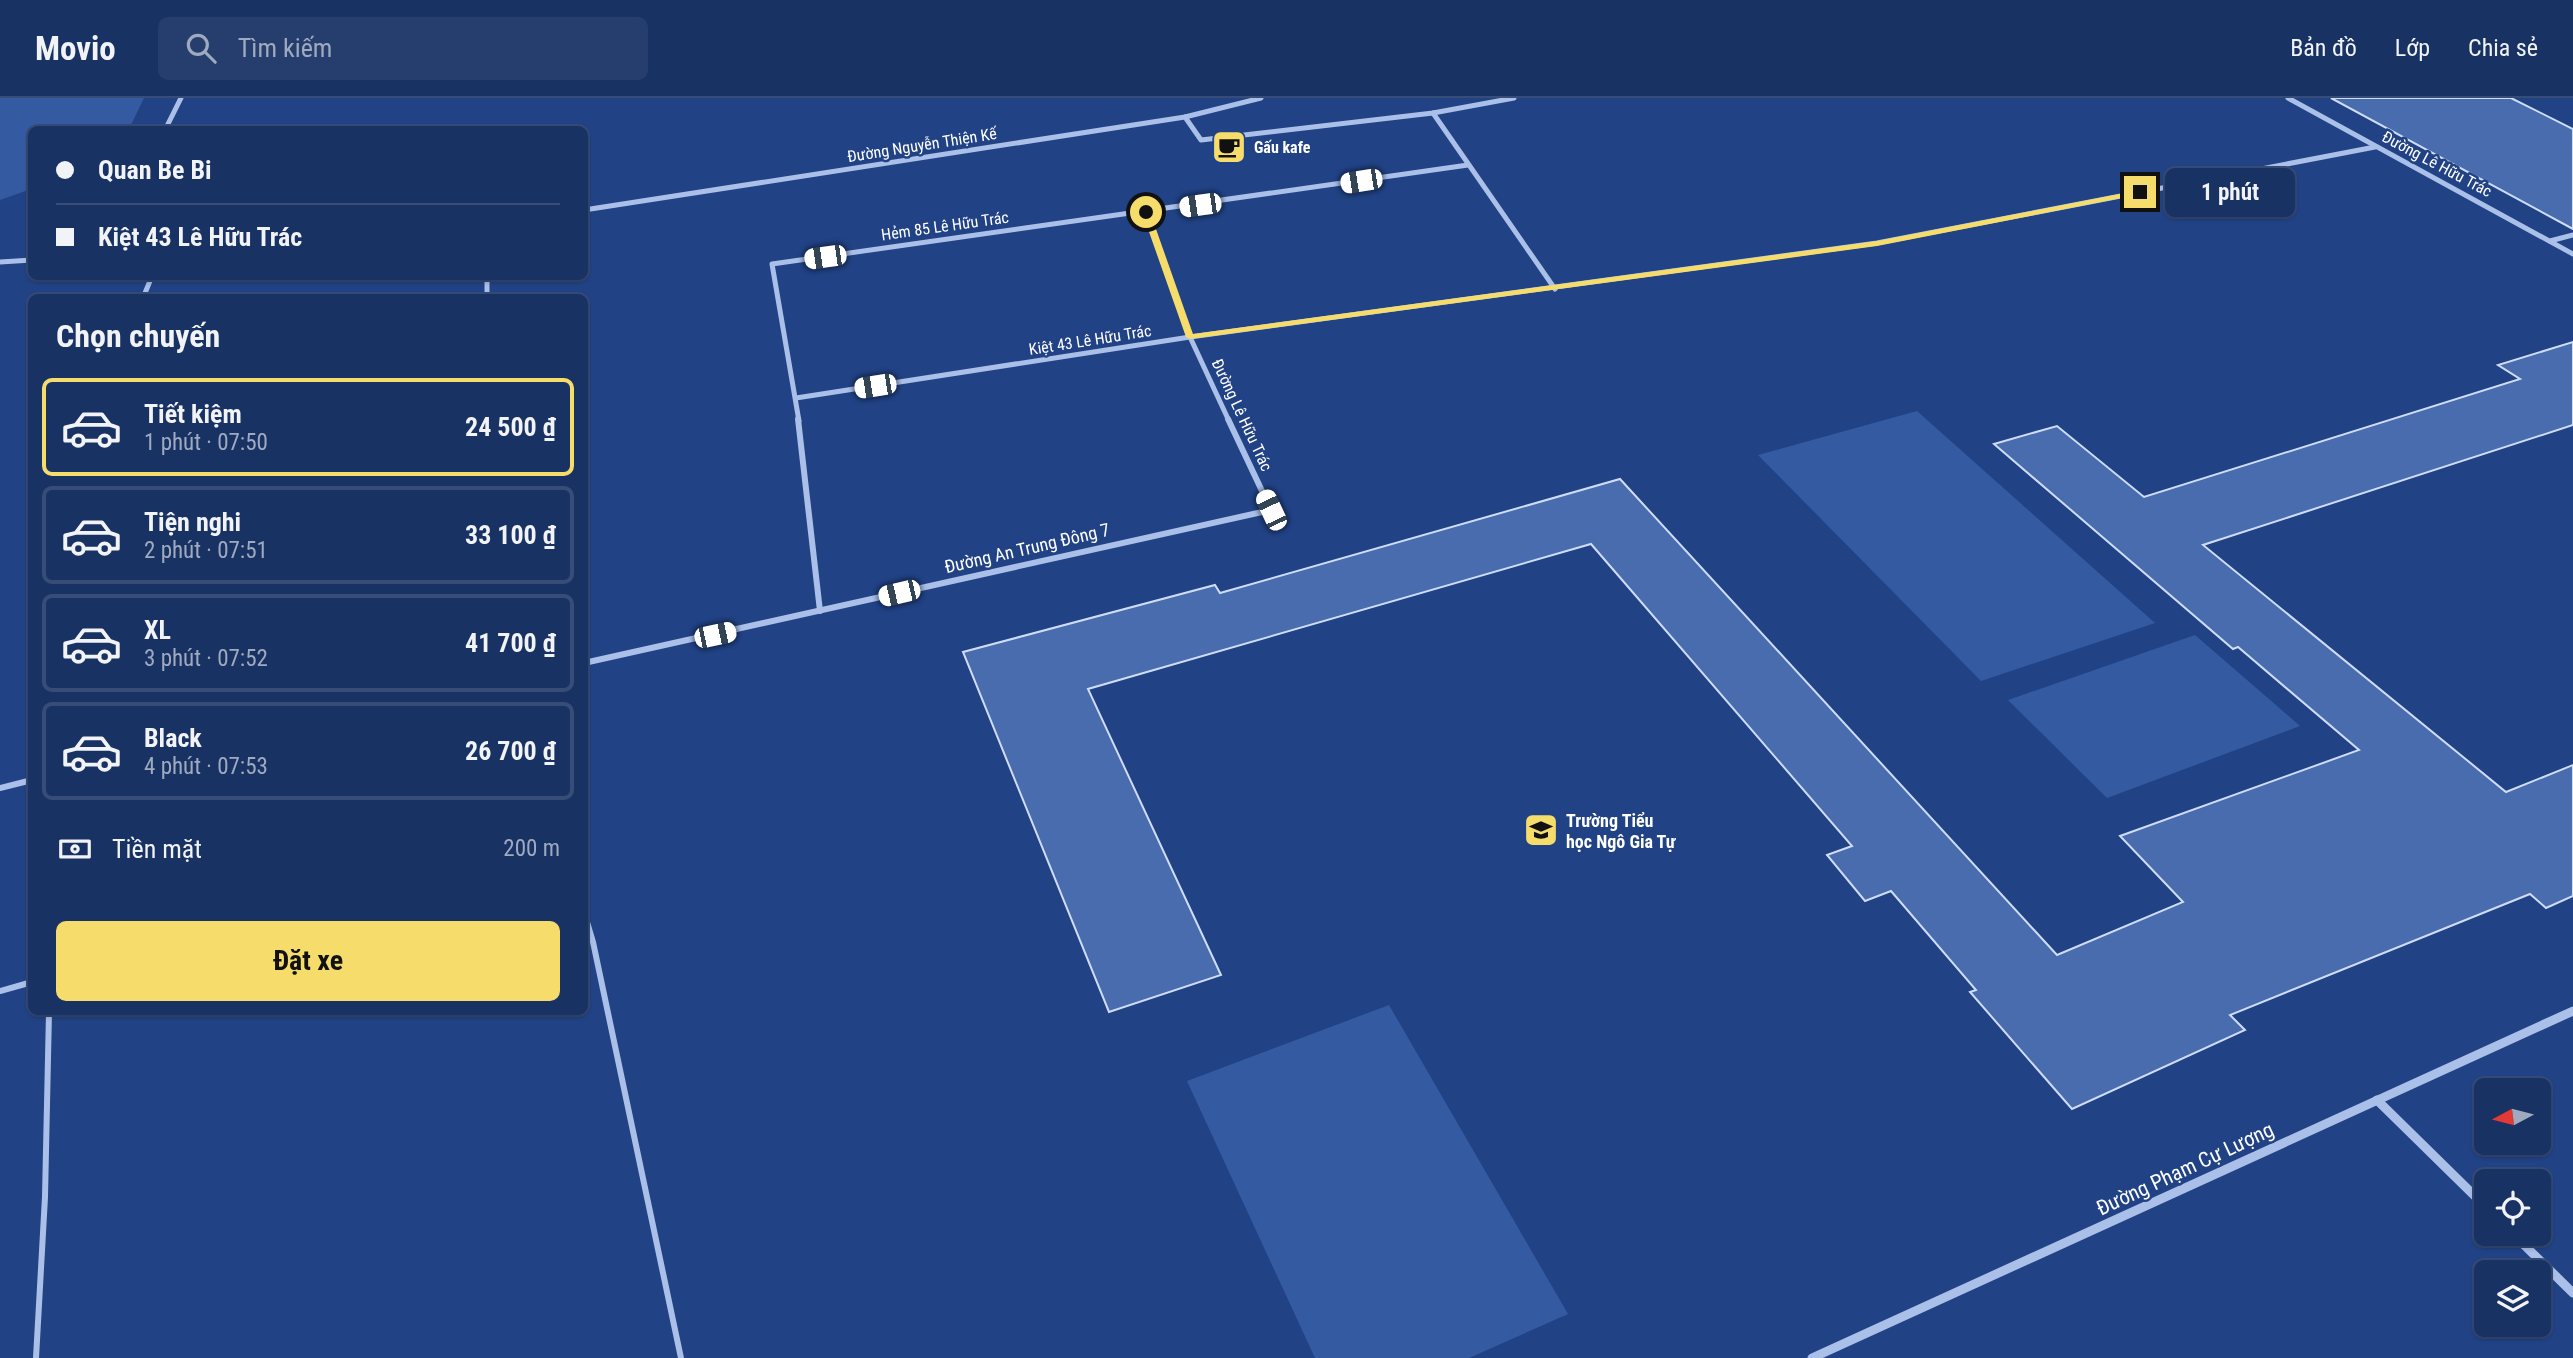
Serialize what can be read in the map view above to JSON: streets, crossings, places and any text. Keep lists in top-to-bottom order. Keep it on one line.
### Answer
{"streets":{"street":["Đường Nguyễn Thiện Kế","Đường Lê Hữu Trác","Hẻm 85 Lê Hữu Trác","Kiệt 43 Lê Hữu Trác","Đường An Trung Đông 7","Đường Phạm Cự Lượng"]},"crossings":[["Đường Lê Hữu Trác","Hẻm 85 Lê Hữu Trác"],["Đường Lê Hữu Trác","Kiệt 43 Lê Hữu Trác"],["Đường Lê Hữu Trác","Đường An Trung Đông 7"],["Hẻm 85 Lê Hữu Trác","Kiệt 43 Lê Hữu Trác"],["Hẻm 85 Lê Hữu Trác","Đường An Trung Đông 7"]],"places":{"cafe":["Gấu kafe"],"school or university":["Trường Tiểu học Ngô Gia Tự"]},"north":"left","page":{"header":"Movio","search":"Tìm kiếm","nav":["Bản đồ","Lớp","Chia sẻ"],"banner":["Quan Be Bi","Kiệt 43 Lê Hữu Trác"],"bubble":"1 phút","heading":"Chọn chuyến","list":[{"name":"Tiết kiệm","note":"1 phút · 07:50","value":"24 500 ₫"},{"name":"Tiện nghi","note":"2 phút · 07:51","value":"33 100 ₫"},{"name":"XL","note":"3 phút · 07:52","value":"41 700 ₫"},{"name":"Black","note":"4 phút · 07:53","value":"26 700 ₫"}],"pay":["Tiền mặt","200 m"],"buttons":"Đặt xe"}}
